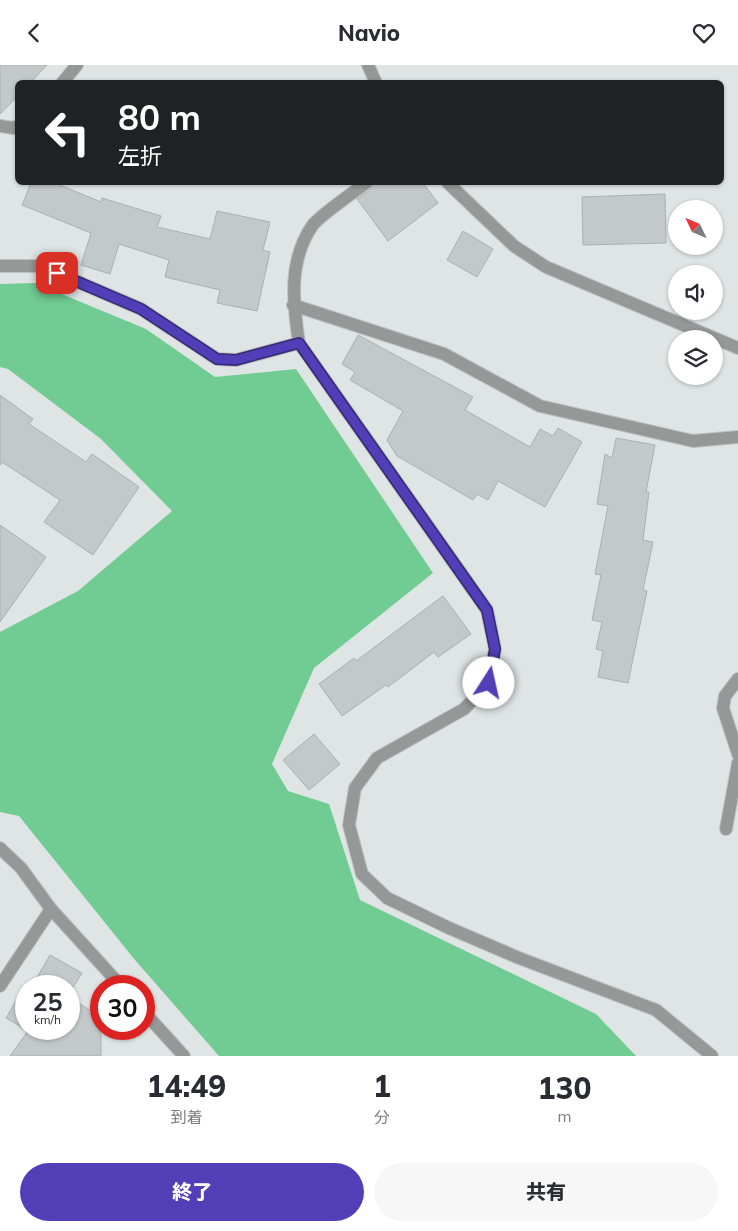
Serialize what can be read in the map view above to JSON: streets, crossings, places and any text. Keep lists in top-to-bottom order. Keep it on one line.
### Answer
{"north":"top left","page":{"header":"Navio","turn":["80 m","左折"],"speed":"25 km/h","limit":"30","eta":["14:49","到着","1","分","130","m"],"buttons":["終了","共有"]}}
